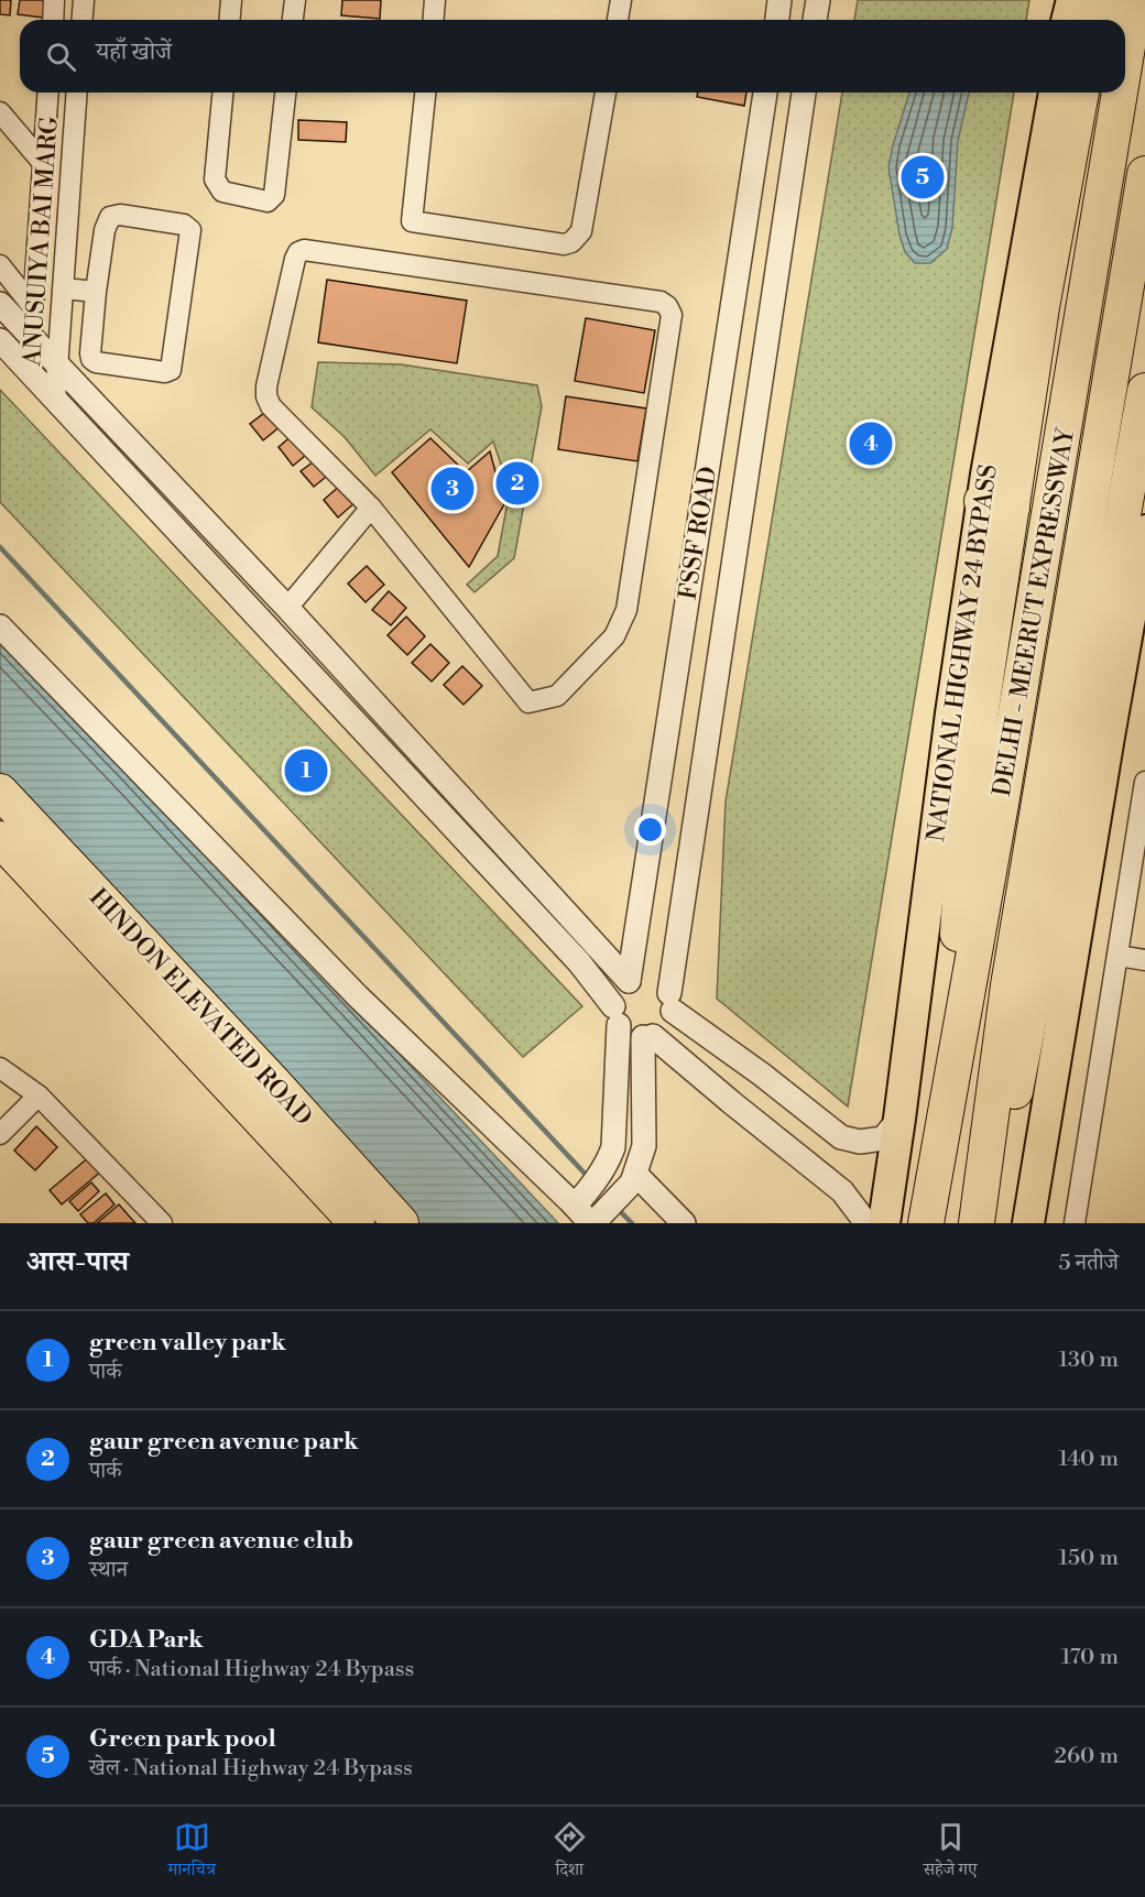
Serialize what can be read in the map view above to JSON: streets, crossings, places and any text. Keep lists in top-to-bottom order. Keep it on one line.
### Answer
{"streets":{"highway":["DELHI - MEERUT EXPRESSWAY","NATIONAL HIGHWAY 24 BYPASS","HINDON ELEVATED ROAD"],"street":["ANUSUIYA BAI MARG","FSSF ROAD"]},"page":{"search":"यहाँ खोजें","pins":["5","4","2","3","1"],"heading":["आस-पास","5 नतीजे"],"list":[{"mark":"1","name":"green valley park","note":"पार्क","value":"130 m"},{"mark":"2","name":"gaur green avenue park","note":"पार्क","value":"140 m"},{"mark":"3","name":"gaur green avenue club","note":"स्थान","value":"150 m"},{"mark":"4","name":"GDA Park","note":"पार्क · National Highway 24 Bypass","value":"170 m"},{"mark":"5","name":"Green park pool","note":"खेल · National Highway 24 Bypass","value":"260 m"}],"nav":["मानचित्र","दिशा","सहेजे गए"]}}
